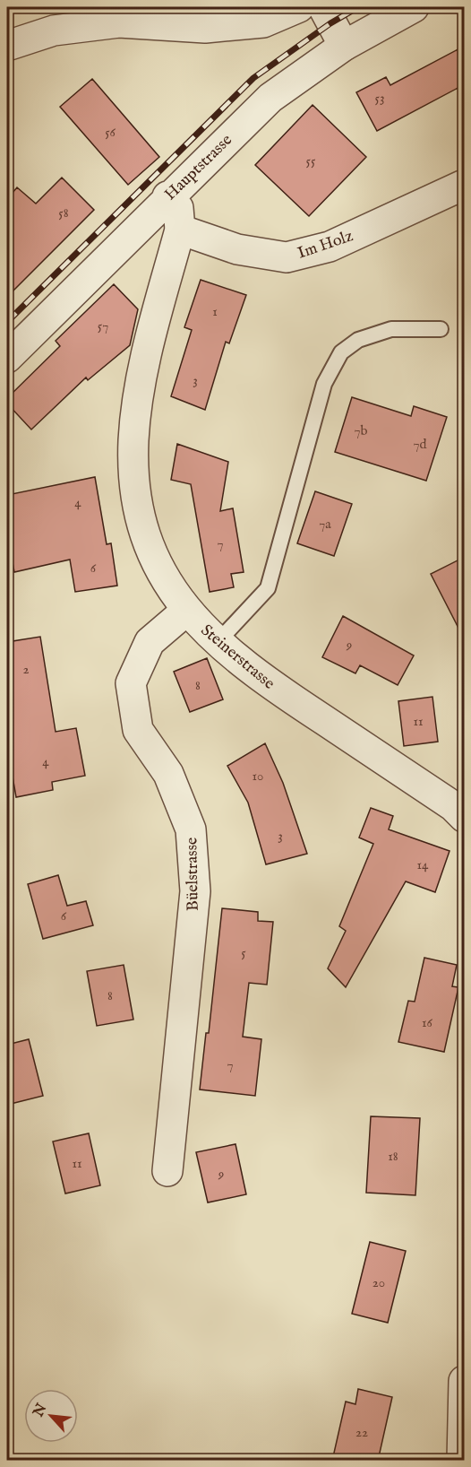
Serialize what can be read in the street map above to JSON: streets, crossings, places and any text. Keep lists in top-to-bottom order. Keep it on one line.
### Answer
{"streets":{"street":["Hauptstrasse","Im Holz","Steinerstrasse","Büelstrasse"]},"crossings":[["Hauptstrasse","Steinerstrasse"],["Im Holz","Steinerstrasse"],["Steinerstrasse","Büelstrasse"]],"house_numbers":["53","56","55","58","1","57","3","7b","7d","4","7a","7","6","9","2","8","11","4","10","3","14","6","5","8","16","7","18","11","9","20","22"],"north":"top left"}
